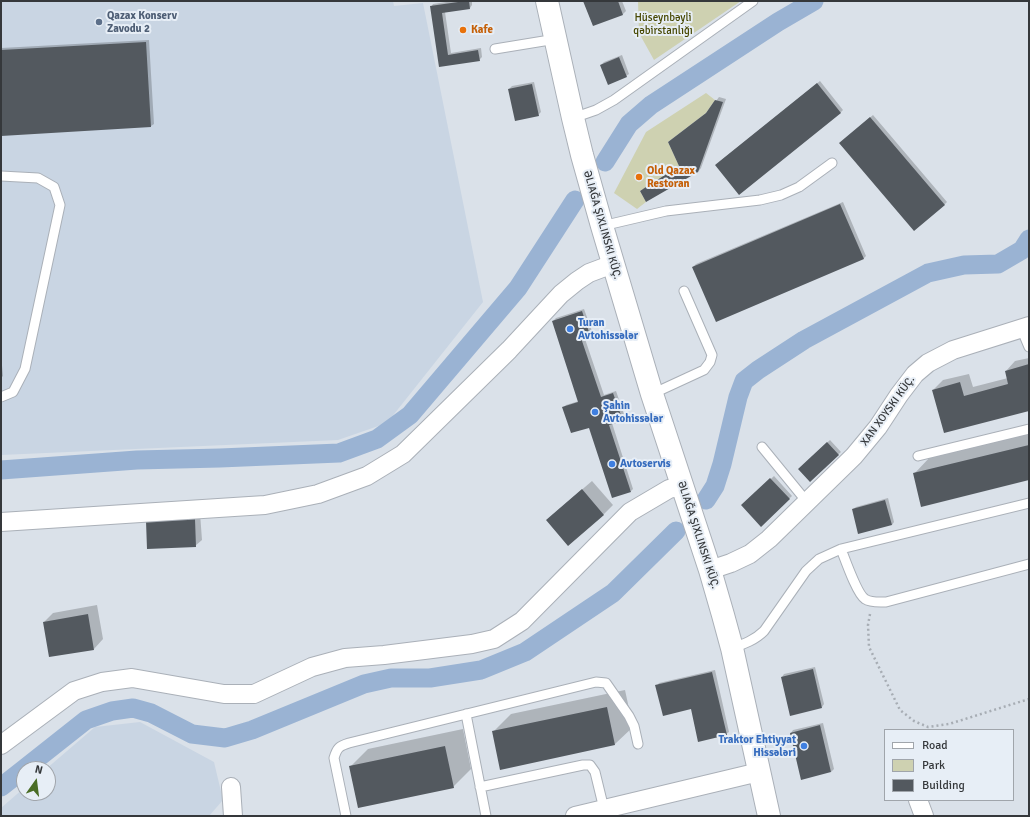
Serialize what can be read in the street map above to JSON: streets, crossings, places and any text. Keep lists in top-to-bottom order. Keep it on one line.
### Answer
{"streets":{"street":["XAN XOYSKI KÜÇ."]},"parks":["Hüseynbəyli qəbirstanlığı"],"places":["Qazax Konserv Zavodu 2","Kafe","Old Qazax Restoran","Turan Avtohissələr","Şahin Avtohissələr","Avtoservis","Traktor Ehtiyyat Hissələri"],"legend":["Road","Park","Building"],"north":"top"}
